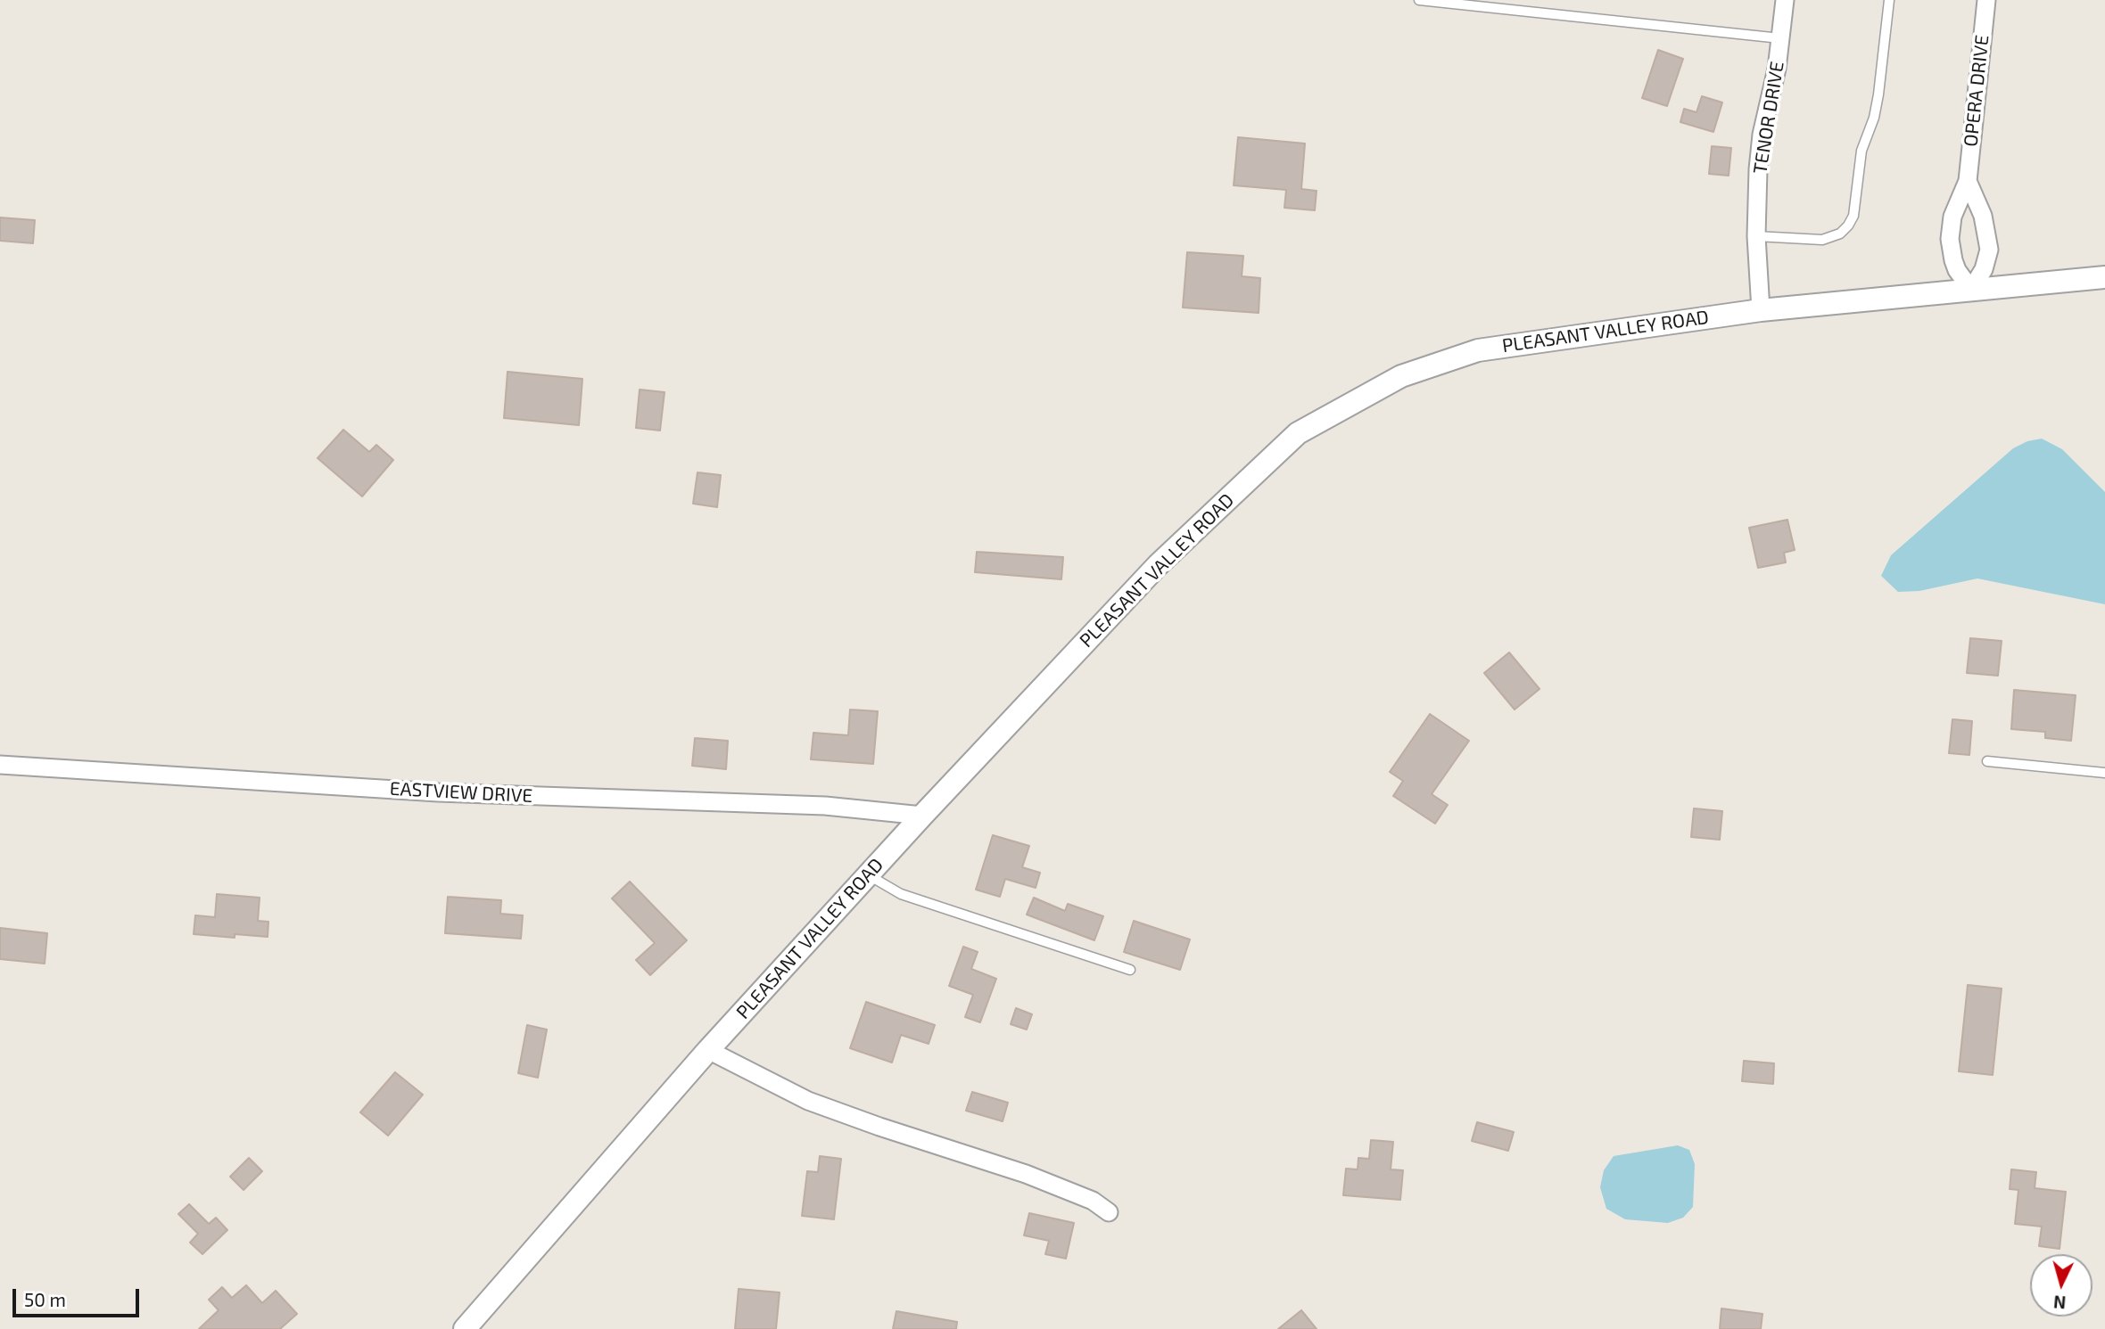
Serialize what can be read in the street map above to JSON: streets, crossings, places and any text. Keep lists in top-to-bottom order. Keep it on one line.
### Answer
{"streets":{"street":["OPERA DRIVE","TENOR DRIVE","PLEASANT VALLEY ROAD","EASTVIEW DRIVE"]},"crossings":[["OPERA DRIVE","PLEASANT VALLEY ROAD"],["TENOR DRIVE","PLEASANT VALLEY ROAD"],["PLEASANT VALLEY ROAD","EASTVIEW DRIVE"]],"scale_bar":"50 m","north":"bottom"}
